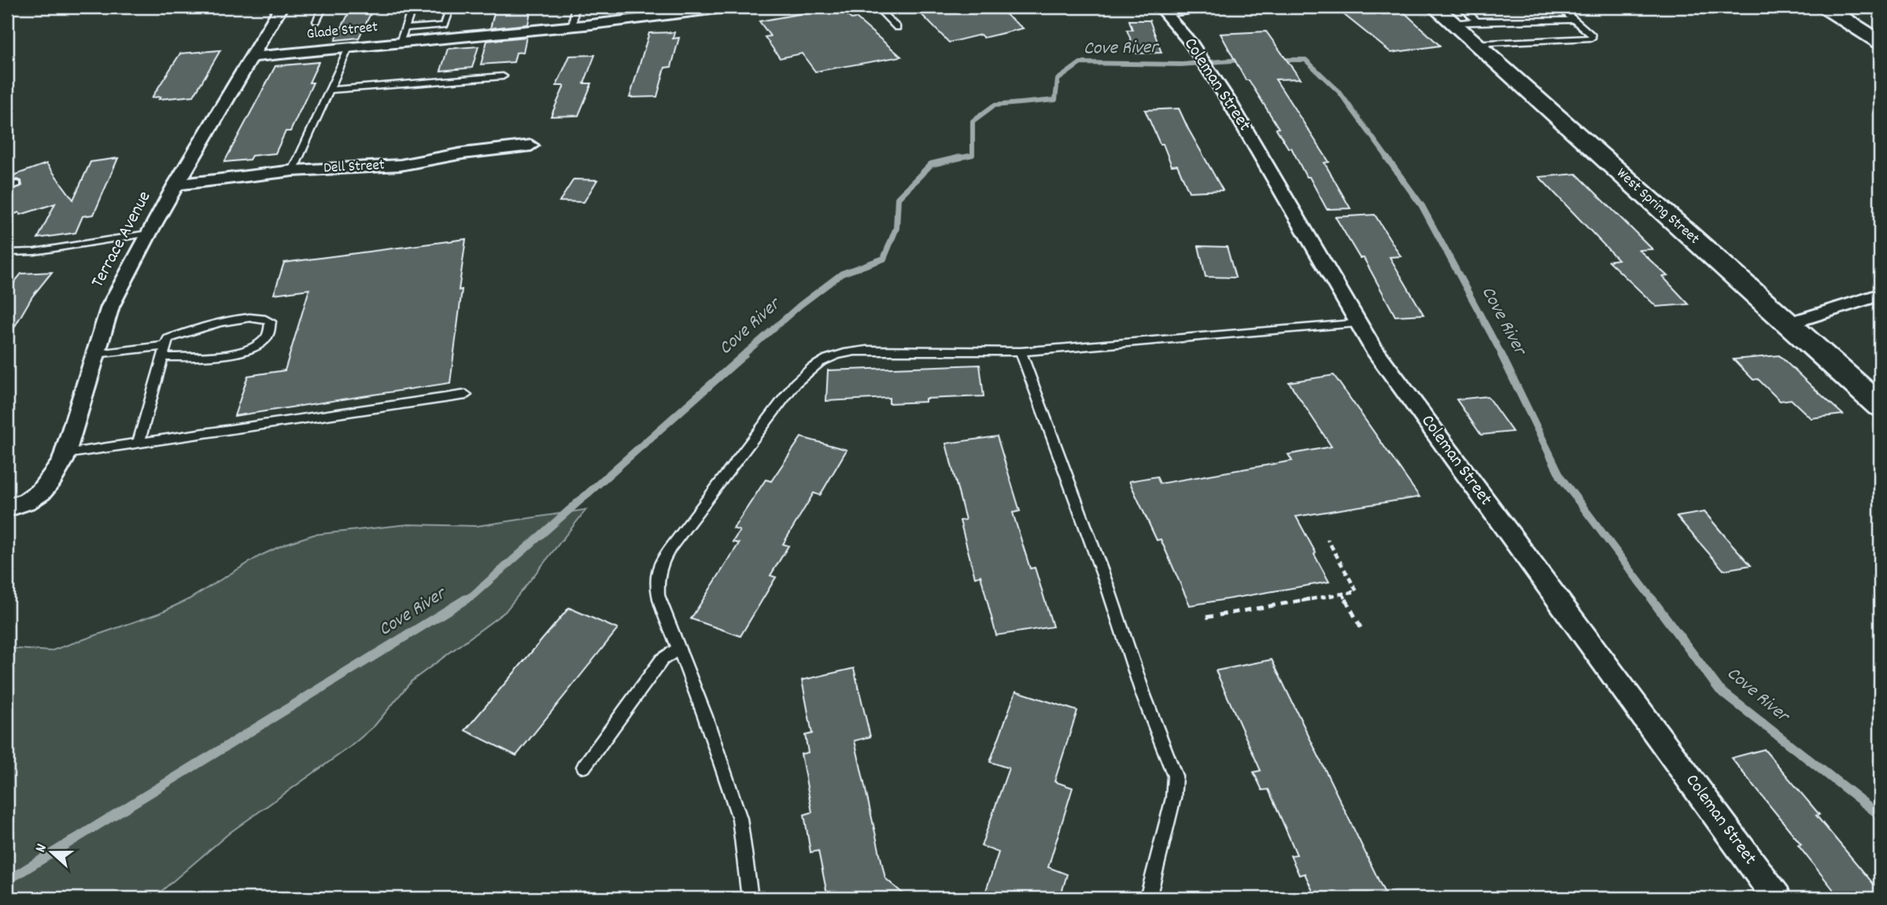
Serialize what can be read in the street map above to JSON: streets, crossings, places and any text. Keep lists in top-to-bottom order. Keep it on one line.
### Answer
{"streets":{"main road":["West Spring Street"],"street":["Glade Street","Coleman Street","Dell Street","Terrace Avenue"]},"crossings":[["Glade Street","Terrace Avenue"],["Dell Street","Terrace Avenue"]],"water":["Cove River"],"north":"left"}
